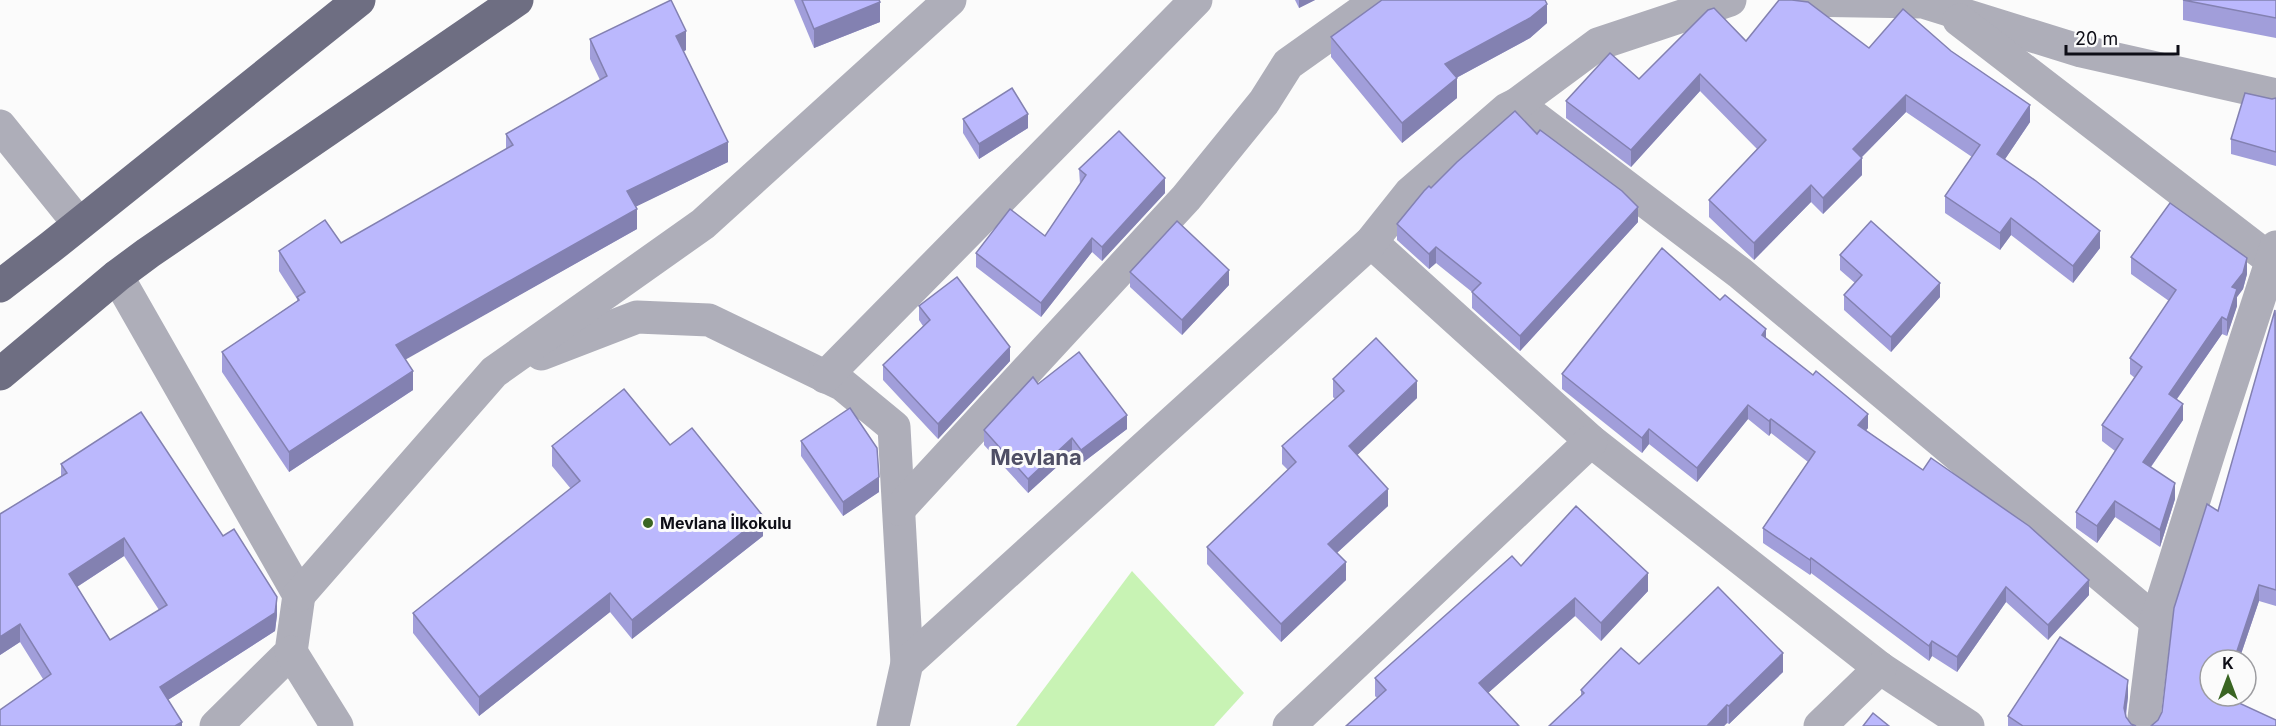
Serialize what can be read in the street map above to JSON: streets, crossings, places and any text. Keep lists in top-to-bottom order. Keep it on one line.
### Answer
{"districts":["Mevlana"],"places":["Mevlana İlkokulu"],"scale_bar":"20 m","north":"top"}
